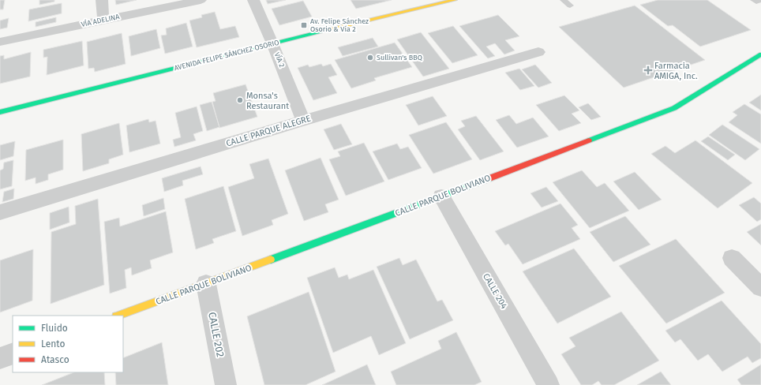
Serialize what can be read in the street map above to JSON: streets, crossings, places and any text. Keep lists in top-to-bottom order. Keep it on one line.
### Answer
{"streets":{"street":["VÍA ADELINA","AVENIDA FELIPE SÁNCHEZ OSORIO","VÍA 2","CALLE PARQUE ALEGRE","CALLE PARQUE BOLIVIANO","CALLE 204","CALLE 202"]},"crossings":[["AVENIDA FELIPE SÁNCHEZ OSORIO","VÍA 2"],["VÍA 2","CALLE PARQUE ALEGRE"],["CALLE PARQUE BOLIVIANO","CALLE 204"],["CALLE PARQUE BOLIVIANO","CALLE 202"]],"places":{"transit":["Av. Felipe Sánchez Osorio & Vía 2"],"other":["Sullivan's BBQ","Monsa's Restaurant"],"health":["Farmacia AMIGA, Inc."]},"legend":["Fluido","Lento","Atasco"]}
